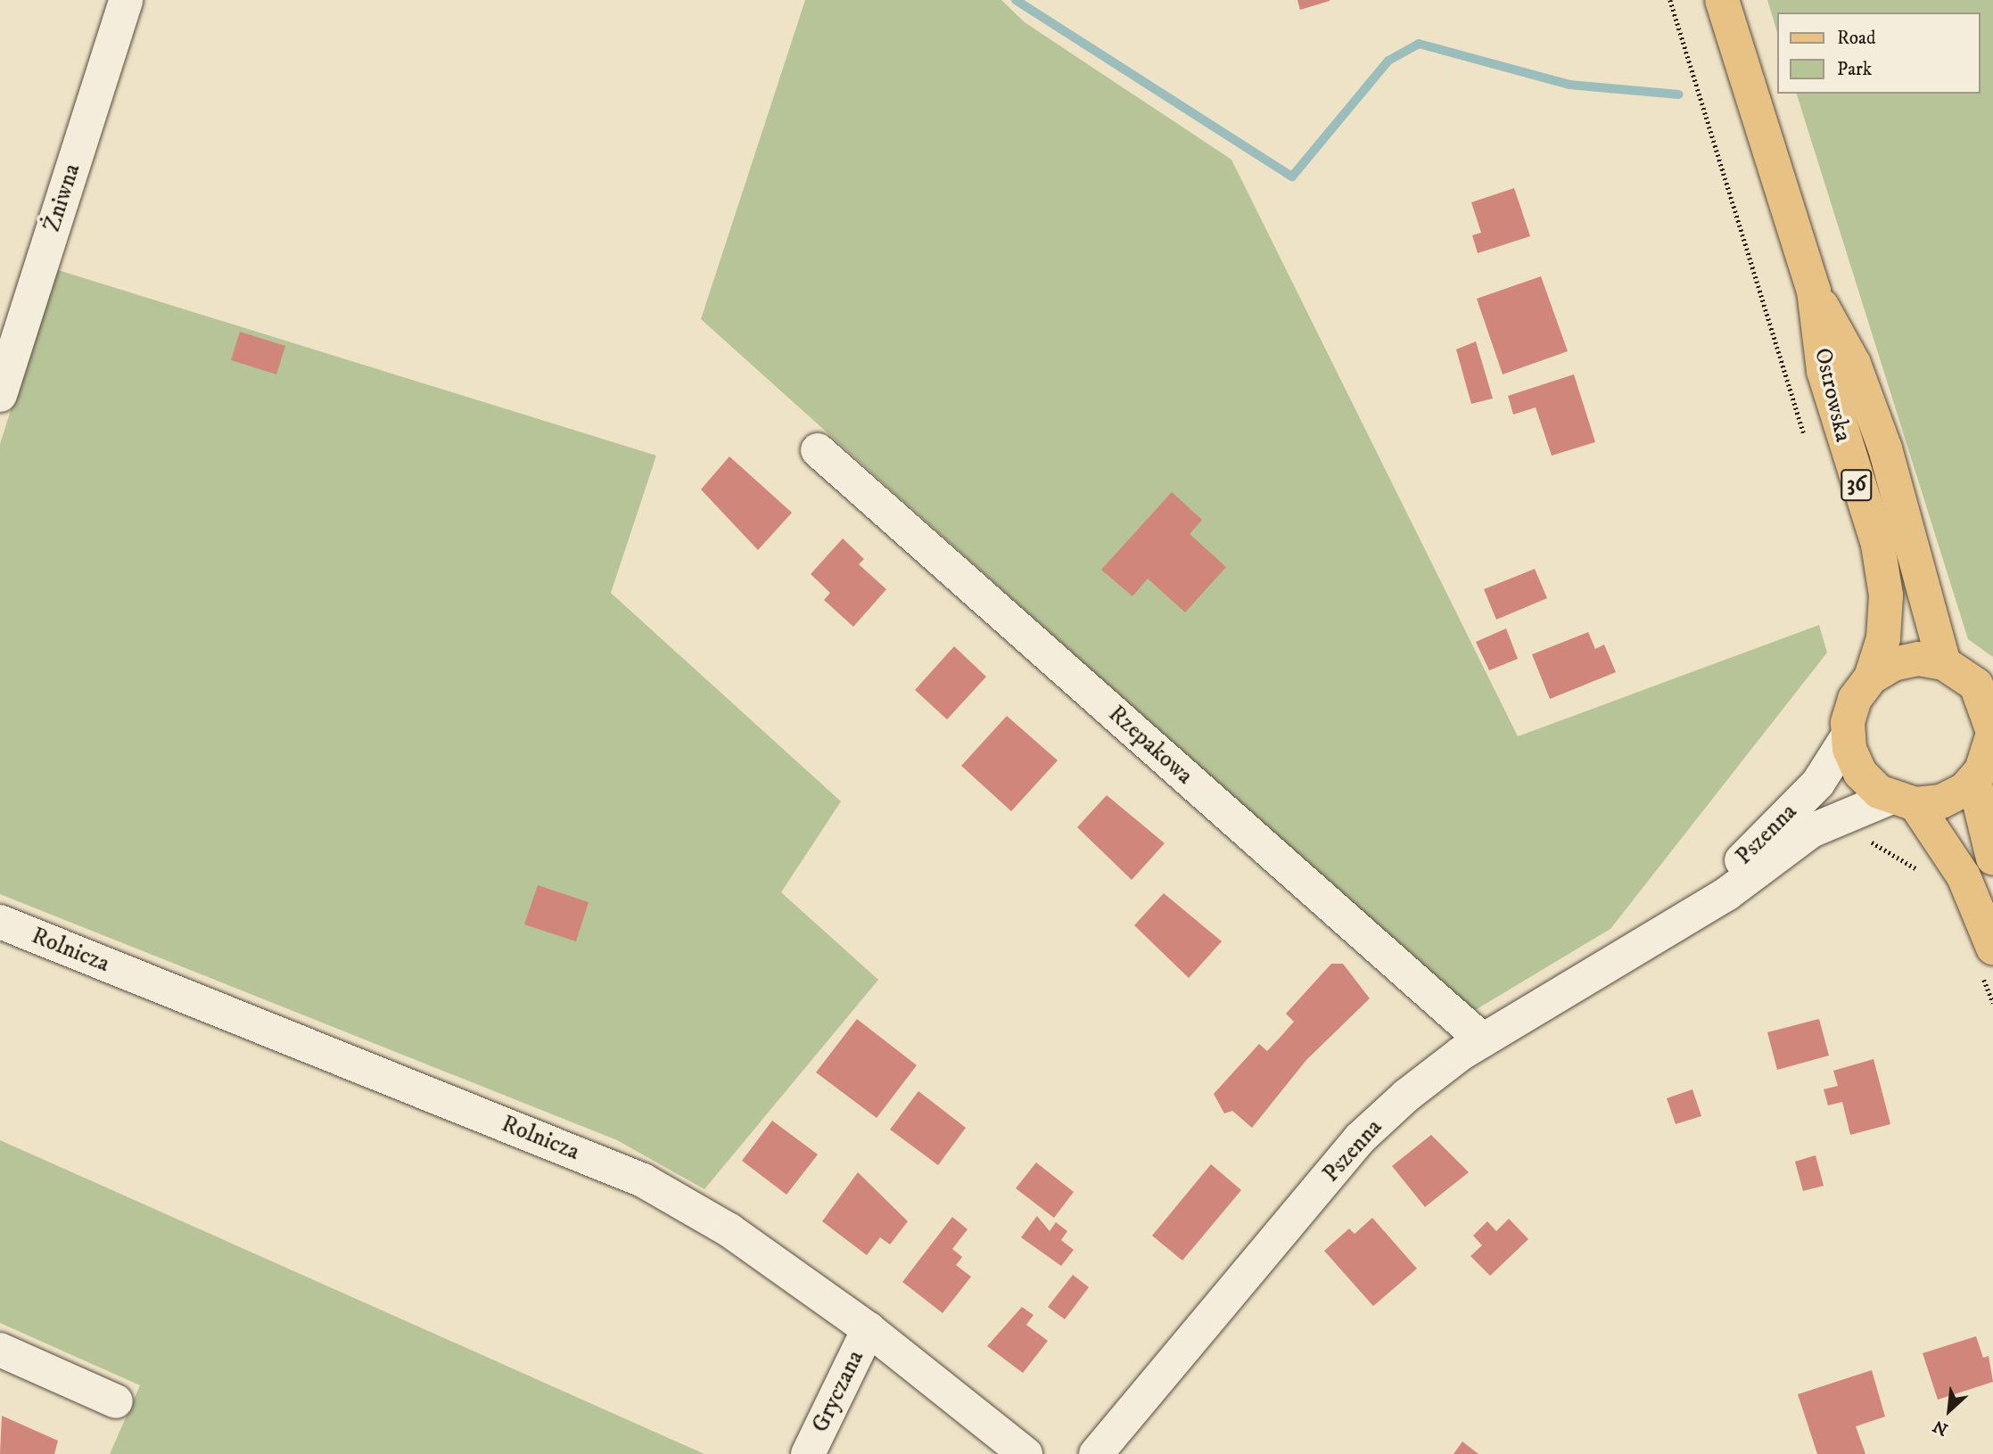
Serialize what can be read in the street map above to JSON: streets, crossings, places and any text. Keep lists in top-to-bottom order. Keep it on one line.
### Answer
{"streets":{"main road":["Ostrowska","36"],"street":["Żniwna","Rzepakowa","Pszenna","Rolnicza","Gryczana"]},"crossings":[["Ostrowska","36"],["Ostrowska","Pszenna"],["36","Pszenna"],["Rzepakowa","Pszenna"],["Rolnicza","Gryczana"]],"legend":["Road","Park"],"north":"bottom left"}
